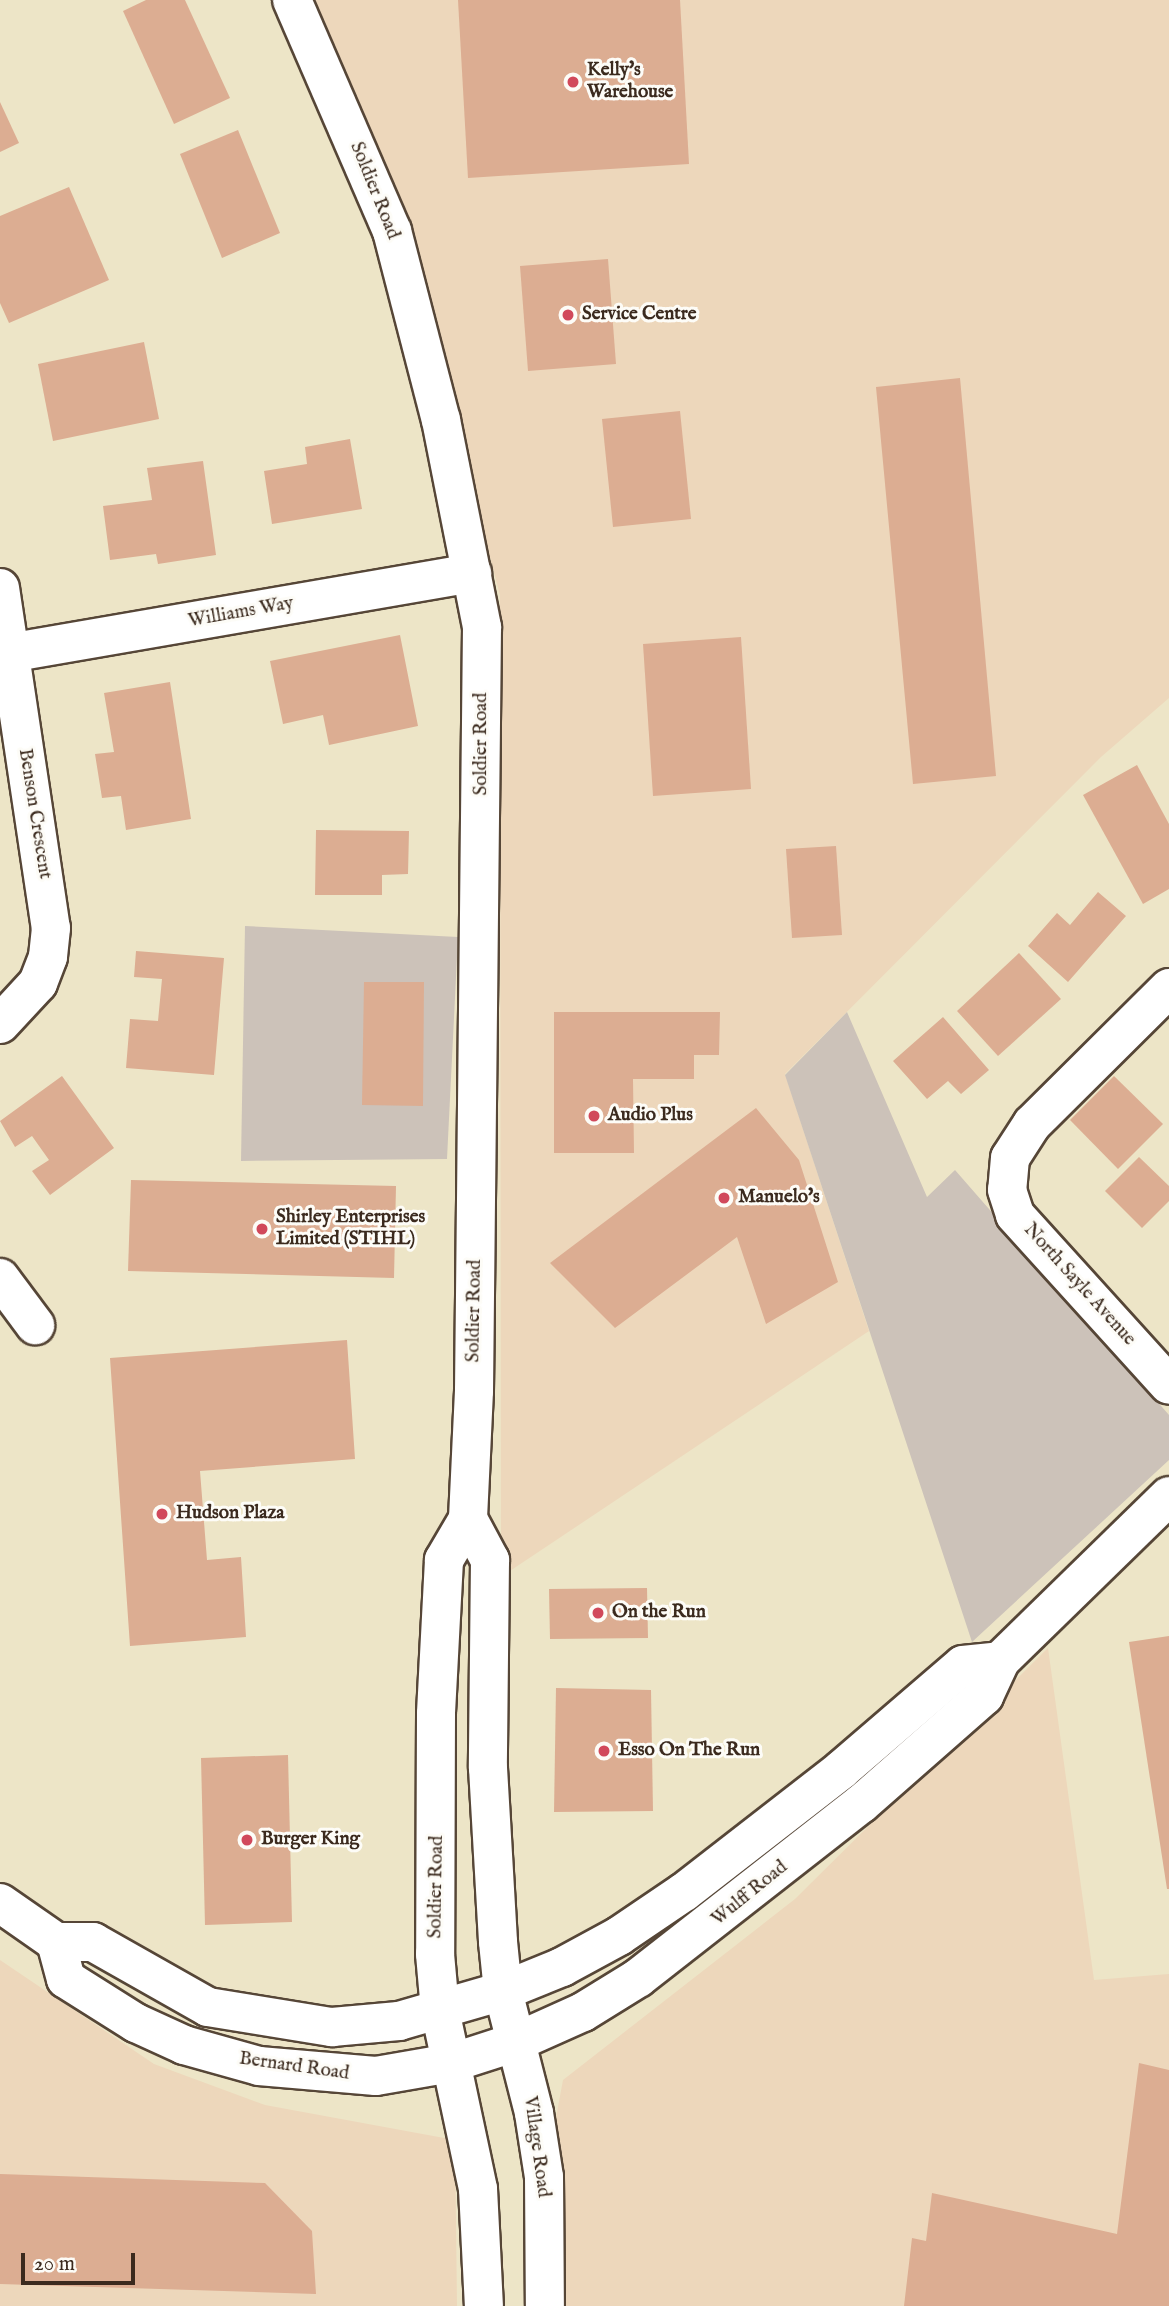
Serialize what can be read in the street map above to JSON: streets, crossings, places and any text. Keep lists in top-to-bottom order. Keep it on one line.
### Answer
{"streets":{"main road":["Soldier Road","Williams Way","Benson Crescent","North Sayle Avenue","Wulff Road","Bernard Road","Village Road"]},"crossings":[["Soldier Road","Williams Way"],["Soldier Road","Village Road"],["Williams Way","Benson Crescent"],["Wulff Road","Bernard Road"],["Wulff Road","Village Road"]],"places":["Kelly's Warehouse","Service Centre","Audio Plus","Manuelo's","Shirley Enterprises Limited (STIHL)","Hudson Plaza","On the Run","Esso On The Run","Burger King"],"scale_bar":"20 m"}
